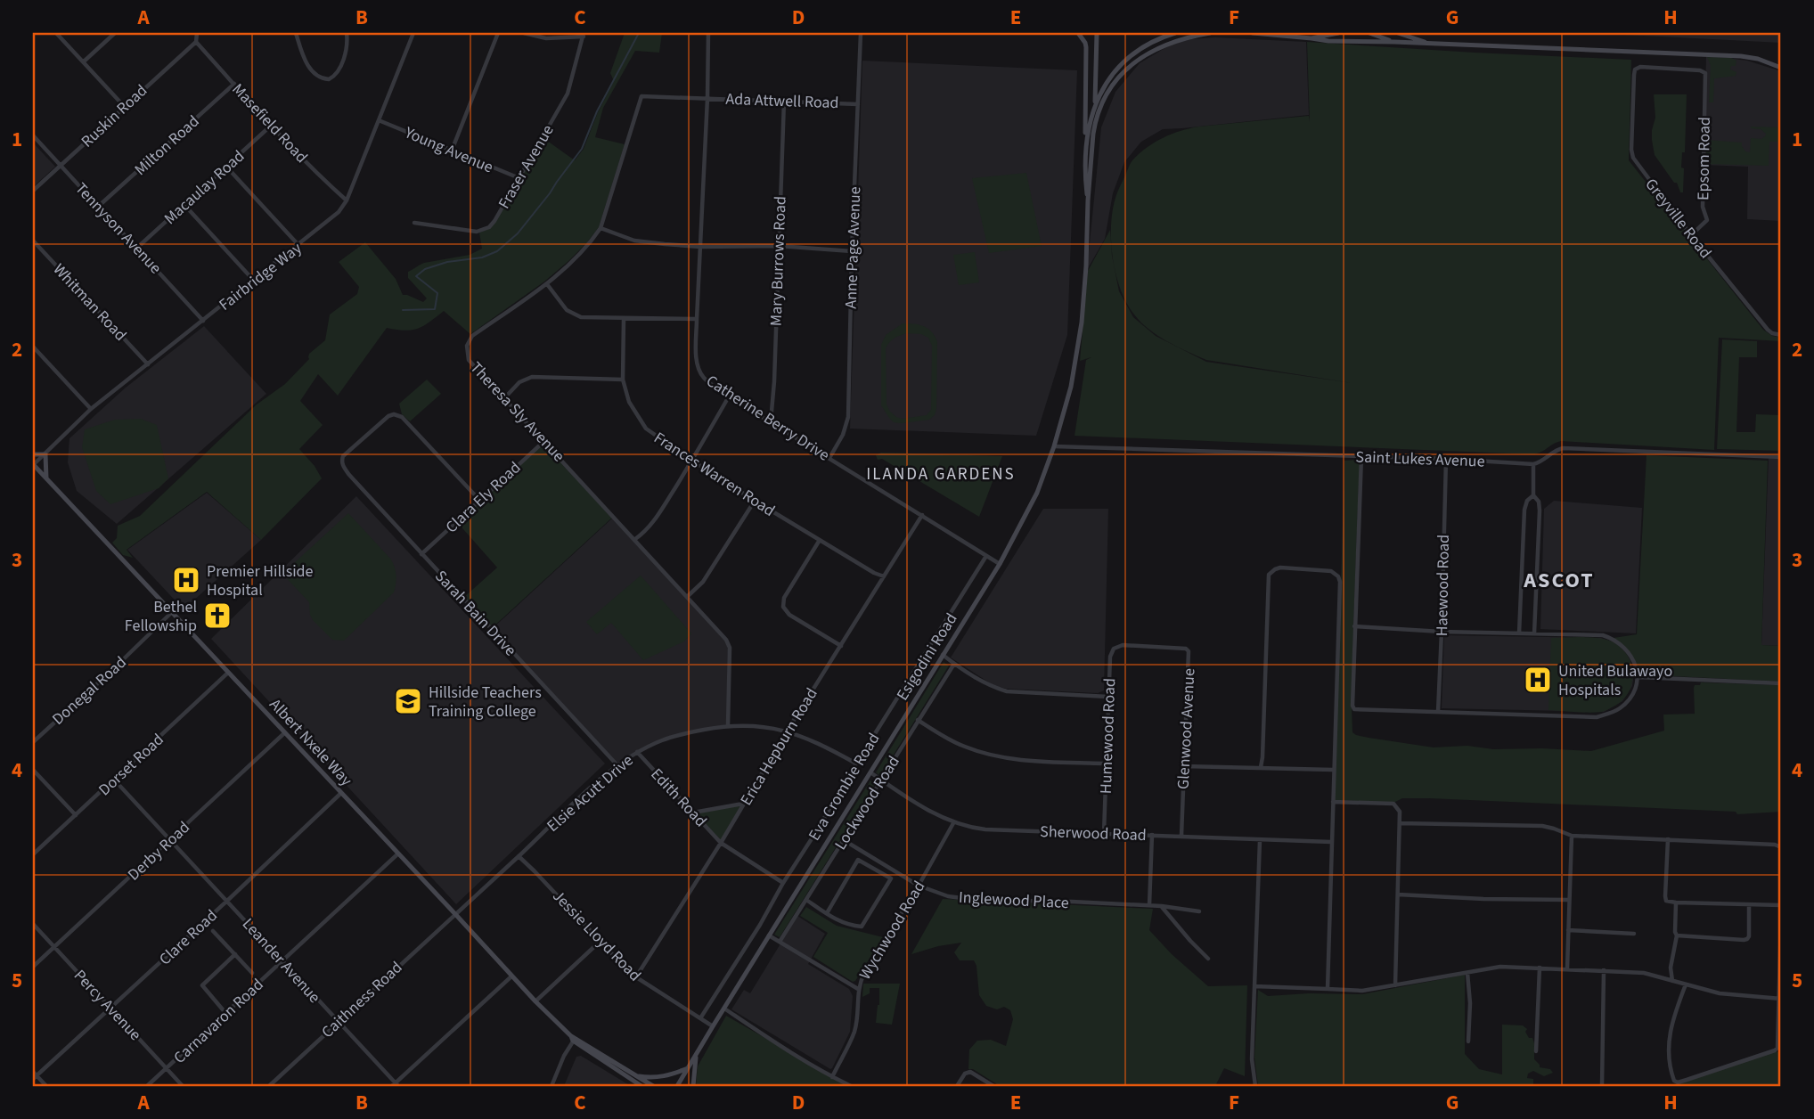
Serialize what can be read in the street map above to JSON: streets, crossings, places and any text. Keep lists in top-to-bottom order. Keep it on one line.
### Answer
{"streets":{"main road":["Esigodini Road","Albert Nxele Way"],"street":["Ada Attwell Road","Ruskin Road","Masefield Road","Milton Road","Young Avenue","Epsom Road","Fraser Avenue","Macaulay Road","Greyville Road","Tennyson Avenue","Anne Page Avenue","Mary Burrows Road","Fairbridge Way","Whitman Road","Theresa Sly Avenue","Catherine Berry Drive","Saint Lukes Avenue","Frances Warren Road","Clara Ely Road","Haewood Road","Sarah Bain Drive","Donegal Road","Glenwood Avenue","Humewood Road","Erica Hepburn Road","Dorset Road","Eva Crombie Road","Elsie Acutt Drive","Edith Road","Lockwood Road","Sherwood Road","Derby Road","Inglewood Place","Wychwood Road","Jessie Lloyd Road","Clare Road","Leander Avenue","Caithness Road","Percy Avenue","Carnavaron Road"]},"crossings":[["Ada Attwell Road","Anne Page Avenue"],["Ada Attwell Road","Mary Burrows Road"],["Ada Attwell Road","Theresa Sly Avenue"],["Ada Attwell Road","Catherine Berry Drive"],["Ruskin Road","Masefield Road"],["Ruskin Road","Tennyson Avenue"],["Masefield Road","Milton Road"],["Masefield Road","Macaulay Road"],["Masefield Road","Fairbridge Way"],["Milton Road","Tennyson Avenue"],["Young Avenue","Fraser Avenue"],["Young Avenue","Fairbridge Way"],["Epsom Road","Greyville Road"],["Macaulay Road","Tennyson Avenue"],["Tennyson Avenue","Fairbridge Way"],["Anne Page Avenue","Catherine Berry Drive"],["Mary Burrows Road","Catherine Berry Drive"],["Fairbridge Way","Whitman Road"],["Fairbridge Way","Albert Nxele Way"],["Theresa Sly Avenue","Catherine Berry Drive"],["Theresa Sly Avenue","Clara Ely Road"],["Theresa Sly Avenue","Elsie Acutt Drive"],["Catherine Berry Drive","Esigodini Road"],["Catherine Berry Drive","Erica Hepburn Road"],["Catherine Berry Drive","Eva Crombie Road"],["Saint Lukes Avenue","Haewood Road"],["Saint Lukes Avenue","Esigodini Road"],["Frances Warren Road","Erica Hepburn Road"],["Clara Ely Road","Sarah Bain Drive"],["Sarah Bain Drive","Elsie Acutt Drive"],["Esigodini Road","Sherwood Road"],["Esigodini Road","Jessie Lloyd Road"],["Donegal Road","Albert Nxele Way"],["Glenwood Avenue","Humewood Road"],["Glenwood Avenue","Sherwood Road"],["Humewood Road","Sherwood Road"],["Albert Nxele Way","Dorset Road"],["Albert Nxele Way","Elsie Acutt Drive"],["Albert Nxele Way","Derby Road"],["Albert Nxele Way","Clare Road"],["Albert Nxele Way","Caithness Road"],["Albert Nxele Way","Carnavaron Road"],["Erica Hepburn Road","Elsie Acutt Drive"],["Erica Hepburn Road","Edith Road"],["Erica Hepburn Road","Jessie Lloyd Road"],["Dorset Road","Leander Avenue"],["Eva Crombie Road","Elsie Acutt Drive"],["Eva Crombie Road","Edith Road"],["Eva Crombie Road","Jessie Lloyd Road"],["Elsie Acutt Drive","Edith Road"],["Elsie Acutt Drive","Jessie Lloyd Road"],["Elsie Acutt Drive","Caithness Road"],["Lockwood Road","Sherwood Road"],["Lockwood Road","Inglewood Place"],["Sherwood Road","Wychwood Road"],["Derby Road","Leander Avenue"],["Derby Road","Percy Avenue"],["Inglewood Place","Wychwood Road"],["Clare Road","Leander Avenue"],["Clare Road","Percy Avenue"],["Leander Avenue","Caithness Road"],["Leander Avenue","Carnavaron Road"],["Percy Avenue","Carnavaron Road"]],"districts":["ILANDA GARDENS","ASCOT"],"places":{"hospital":["Premier Hillside Hospital","United Bulawayo Hospitals"],"church":["Bethel Fellowship"],"school or university":["Hillside Teachers Training College"]},"grid":{"columns":["A","B","C","D","E","F","G","H"],"rows":["1","2","3","4","5"]}}
